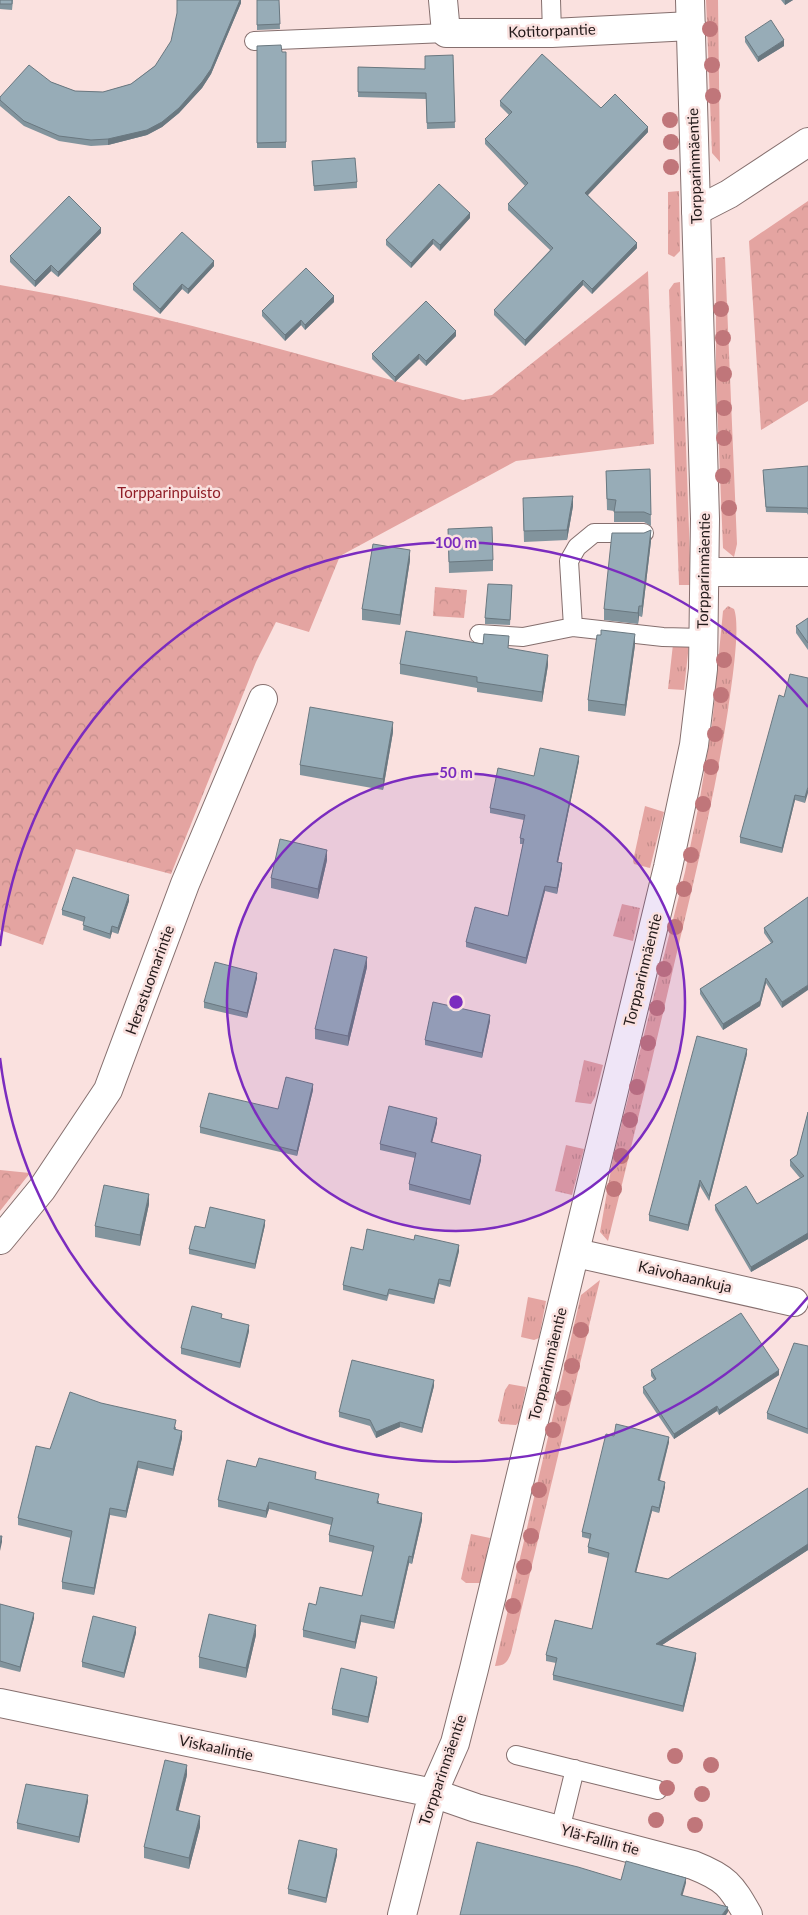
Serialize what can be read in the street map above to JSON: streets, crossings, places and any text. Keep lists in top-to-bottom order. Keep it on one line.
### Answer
{"streets":{"street":["Kotitorpantie","Torpparinmäentie","Herastuomarintie","Kaivohaankuja","Viskaalintie","Ylä-Fallin tie"]},"crossings":[["Kotitorpantie","Torpparinmäentie"],["Torpparinmäentie","Kaivohaankuja"],["Torpparinmäentie","Viskaalintie"],["Torpparinmäentie","Ylä-Fallin tie"],["Viskaalintie","Ylä-Fallin tie"]],"parks":["Torpparinpuisto"],"rings":["100 m","50 m"]}
